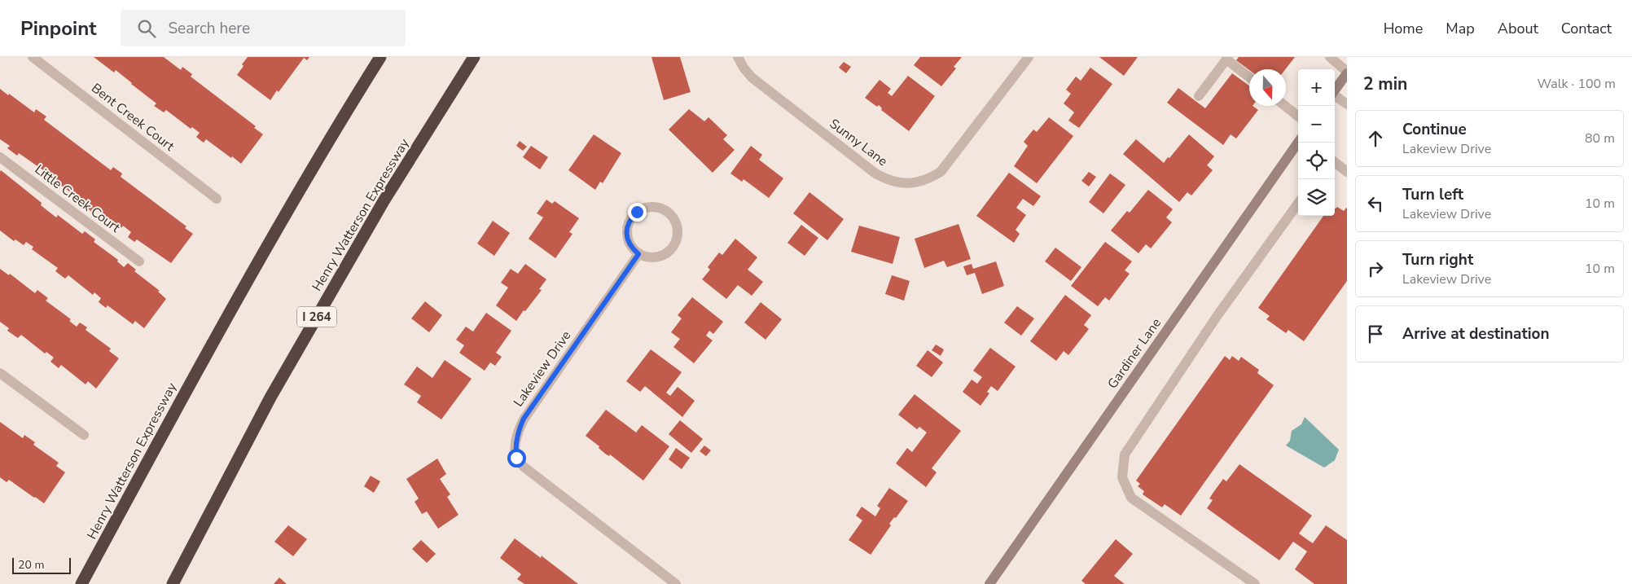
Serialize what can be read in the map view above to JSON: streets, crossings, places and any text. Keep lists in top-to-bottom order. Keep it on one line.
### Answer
{"streets":{"highway":["Henry Watterson Expressway","I 264"],"main road":["Gardiner Lane"],"street":["Bent Creek Court","Sunny Lane","Little Creek Court","Lakeview Drive"]},"scale_bar":"20 m","north":"bottom","page":{"header":"Pinpoint","search":"Search here","nav":["Home","Map","About","Contact"],"heading":["2 min","Walk · 100 m"],"map_buttons":["+","−"],"list":[["Continue","Lakeview Drive","80 m"],["Turn left","Lakeview Drive","10 m"],["Turn right","Lakeview Drive","10 m"],"Arrive at destination"],"scale":"20 m"}}
